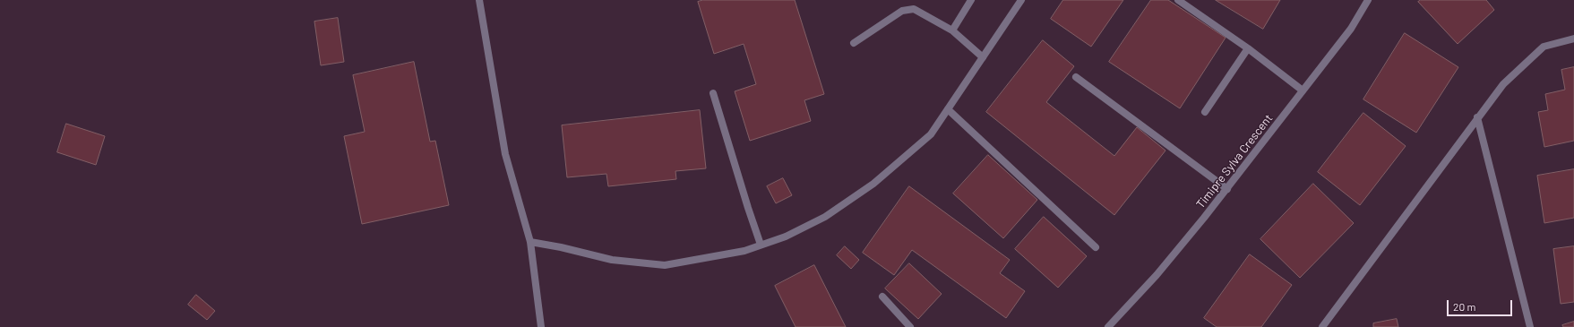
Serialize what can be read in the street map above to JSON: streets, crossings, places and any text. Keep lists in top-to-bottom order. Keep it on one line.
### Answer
{"streets":{"street":["Timipre Sylva Crescent"]},"scale_bar":"20 m"}
